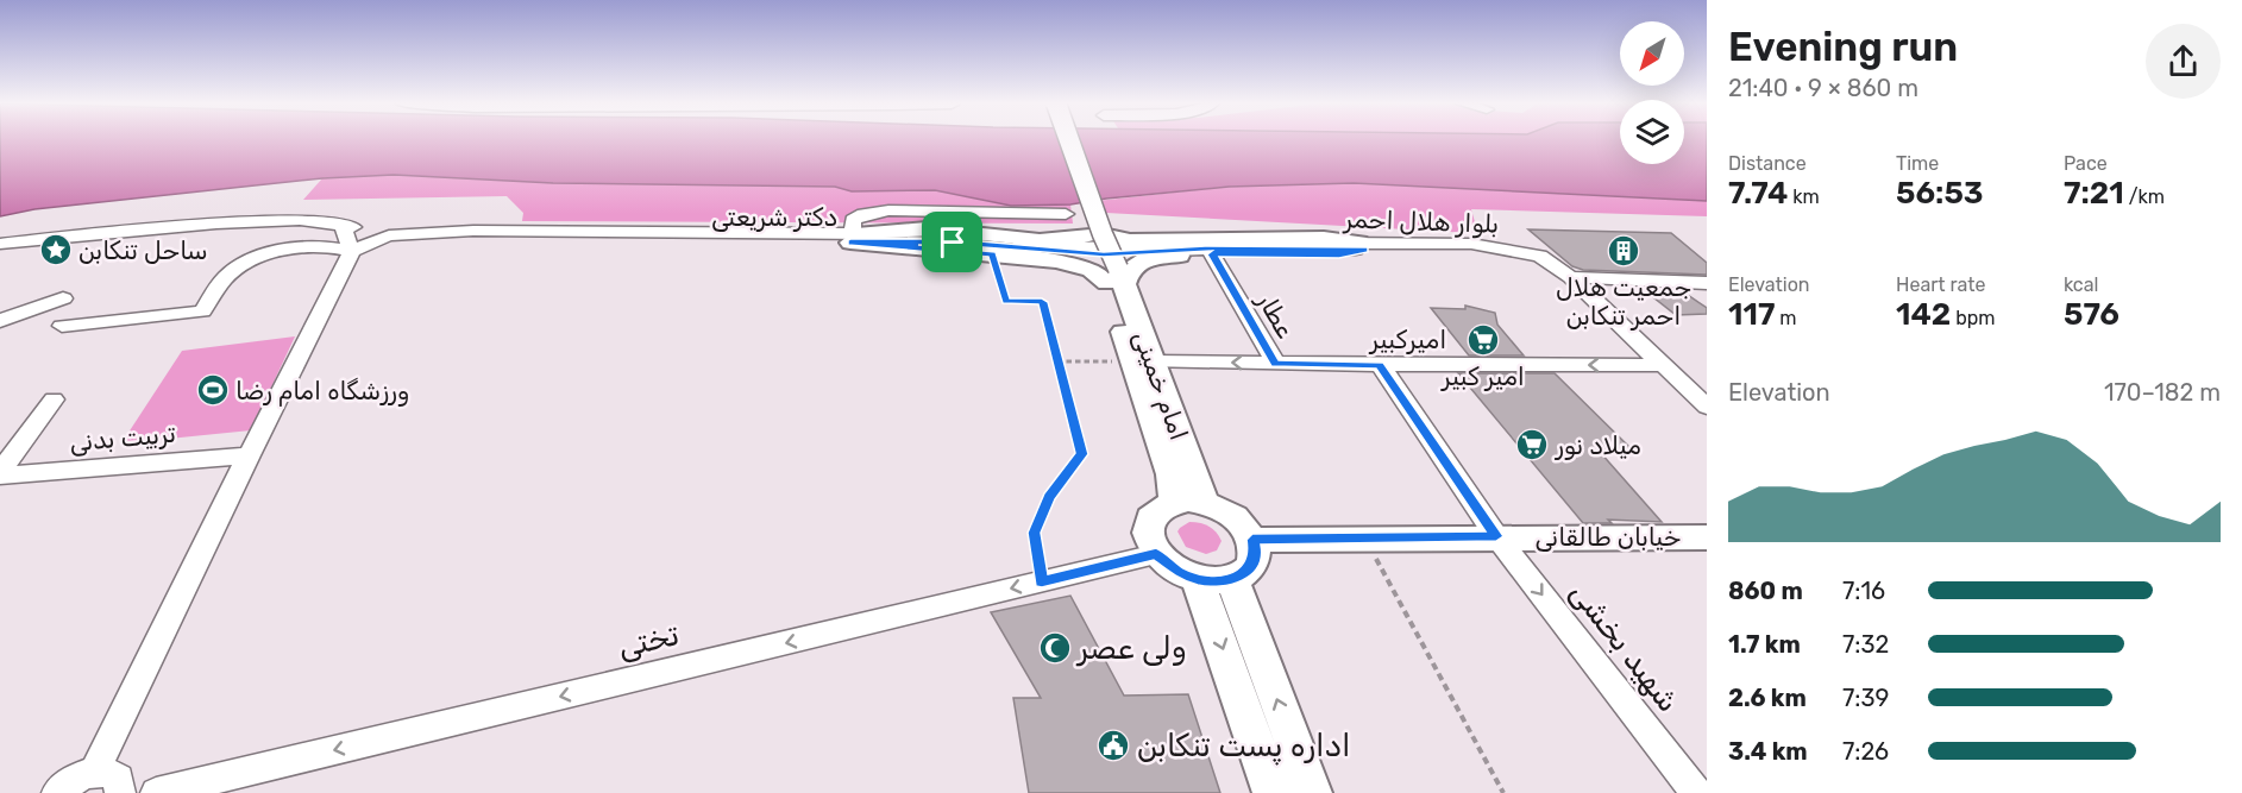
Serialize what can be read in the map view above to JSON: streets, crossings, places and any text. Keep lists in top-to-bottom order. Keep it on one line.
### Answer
{"streets":{"main road":["امام خمینی","خیابان طالقانی"],"street":["دکتر شریعتی","بلوار هلال احمر","عطار","امیرکبیر","تربیت بدنی","تختی","شهید بخشی"]},"crossings":[["عطار","امیرکبیر"],["امیرکبیر","امام خمینی"],["امیرکبیر","شهید بخشی"],["امام خمینی","خیابان طالقانی"],["امام خمینی","تختی"],["خیابان طالقانی","تختی"],["خیابان طالقانی","شهید بخشی"]],"one_way":["امیرکبیر","تختی","شهید بخشی"],"places":{"place":["ساحل تنکابن"],"building":["جمعیت هلال احمر تنکابن"],"supermarket":["امیر کبیر","میلاد نور"],"sports":["ورزشگاه امام رضا"],"mosque":["ولی عصر"],"public building":["اداره پست تنکابن"]},"north":"bottom left","page":{"heading":["Evening run","21:40 · 9 × 860 m"],"stats":[["Distance","7.74 km"],["Time","56:53"],["Pace","7:21 /km"],["Elevation","117 m"],["Heart rate","142 bpm"],["kcal","576"]],"chart":["Elevation","170–182 m"],"list":[{"name":"860 m","note":"7:16"},{"name":"1.7 km","note":"7:32"},{"name":"2.6 km","note":"7:39"},{"name":"3.4 km","note":"7:26"}]}}
